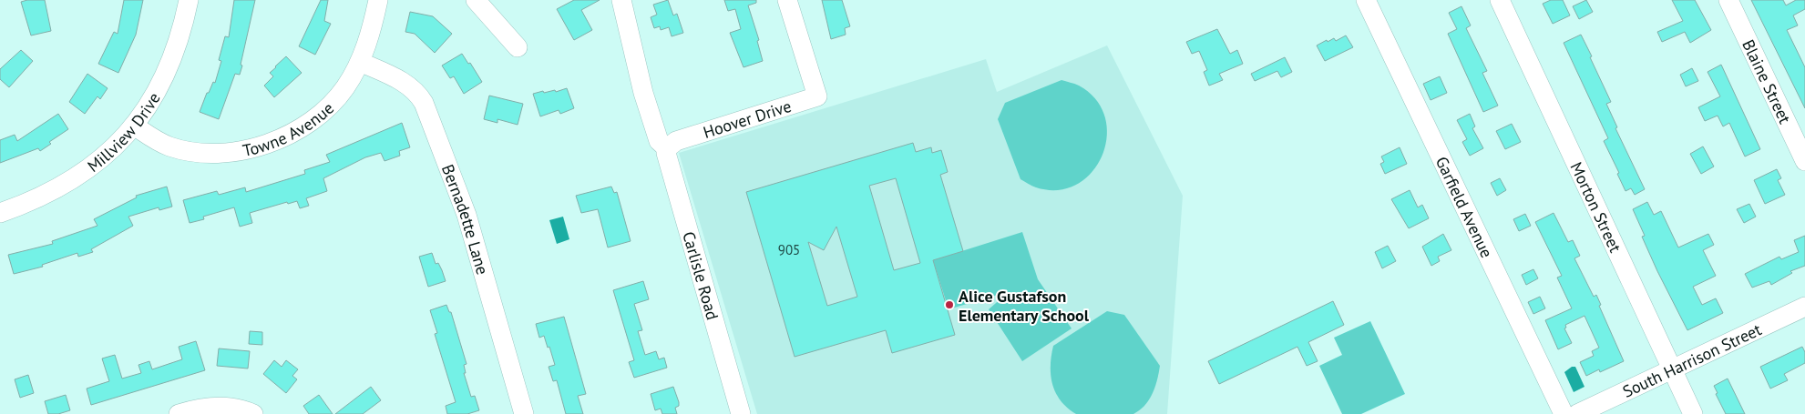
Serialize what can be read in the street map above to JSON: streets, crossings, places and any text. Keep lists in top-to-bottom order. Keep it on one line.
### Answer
{"streets":{"street":["Blaine Street","Hoover Drive","Towne Avenue","Millview Drive","Garfield Avenue","Morton Street","Bernadette Lane","Carlisle Road","South Harrison Street"]},"crossings":[["Hoover Drive","Carlisle Road"],["Towne Avenue","Millview Drive"],["Towne Avenue","Bernadette Lane"],["Morton Street","South Harrison Street"]],"places":["Alice Gustafson Elementary School"],"house_numbers":["905"]}
